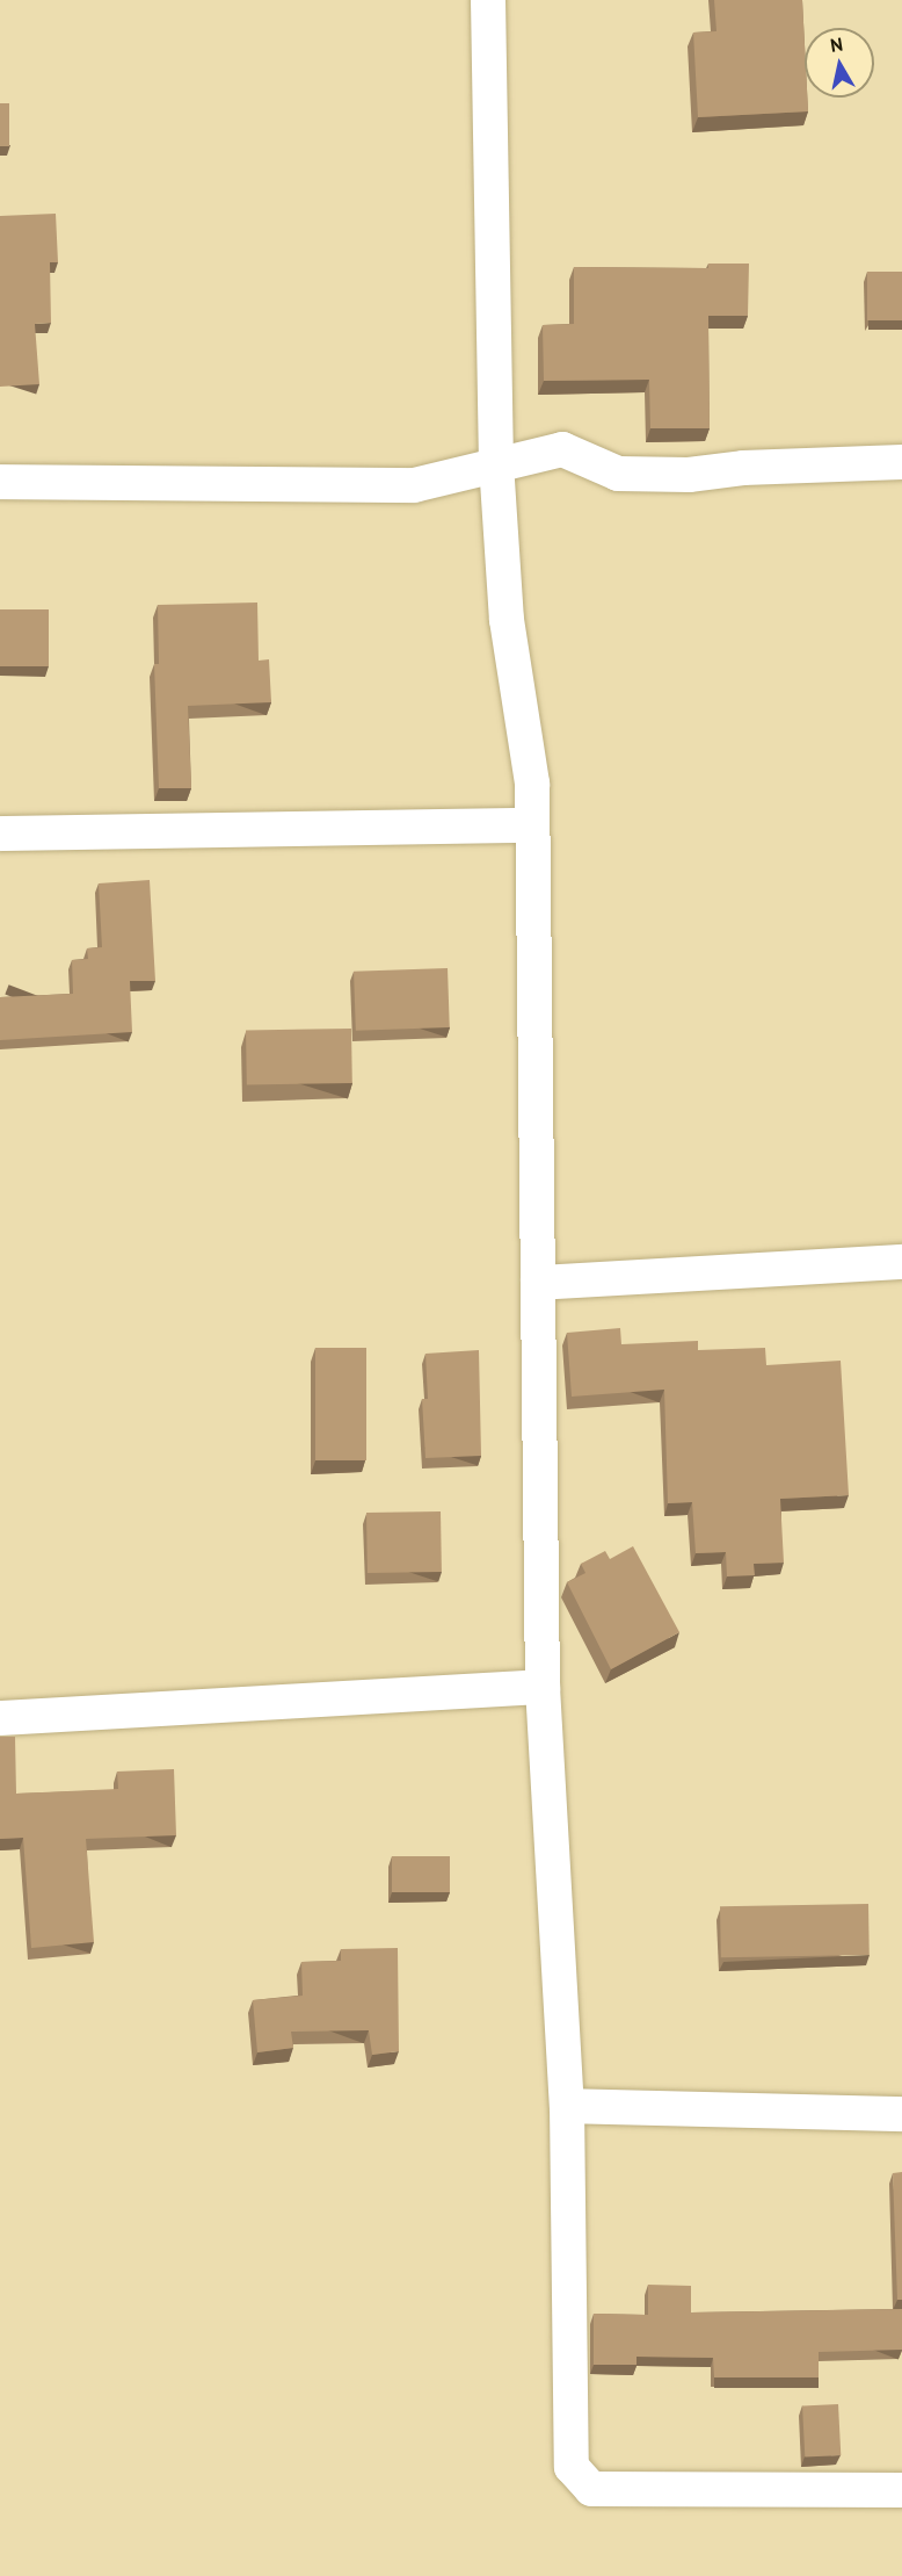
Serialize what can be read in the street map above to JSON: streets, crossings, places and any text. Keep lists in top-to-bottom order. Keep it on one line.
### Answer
{"north":"top"}
